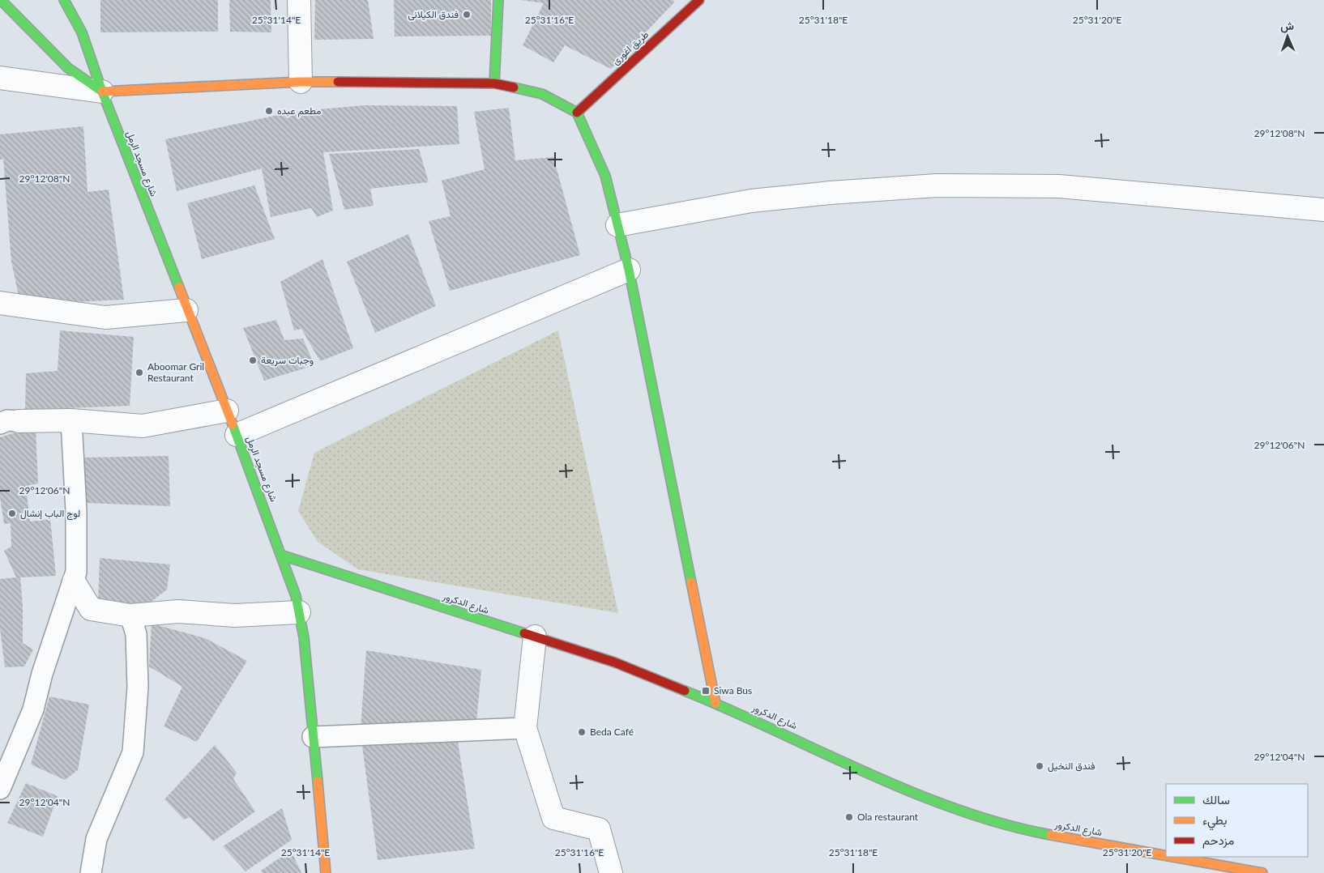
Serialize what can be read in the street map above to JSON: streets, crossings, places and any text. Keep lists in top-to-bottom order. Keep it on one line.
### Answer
{"streets":{"street":["طريق اغورى","شارع مسجد الرمل","شارع الدكرور"]},"crossings":[["شارع مسجد الرمل","شارع الدكرور"]],"places":{"other":["فندق الكيلانى","مطعم عبده","وجبات سريعة","Aboomar Gril Restaurant","لوج الباب إنشال","Beda Café","فندق النخيل","Ola restaurant"],"transit":["Siwa Bus"]},"legend":["سالك","بطيء","مزدحم"],"north":"top","coordinates":["25°31'14\"E","25°31'16\"E","25°31'18\"E","25°31'20\"E","29°12'08\"N","29°12'06\"N","29°12'04\"N"]}
